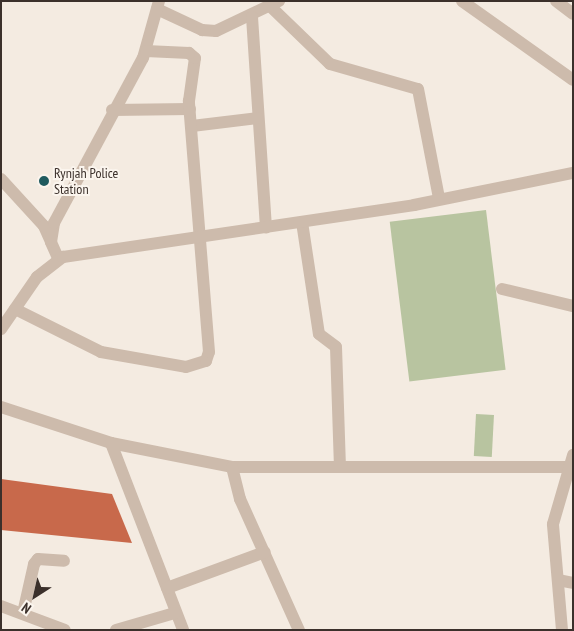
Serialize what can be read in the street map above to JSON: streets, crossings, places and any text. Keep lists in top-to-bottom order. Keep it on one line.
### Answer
{"places":["Rynjah Police Station"],"north":"bottom left"}
